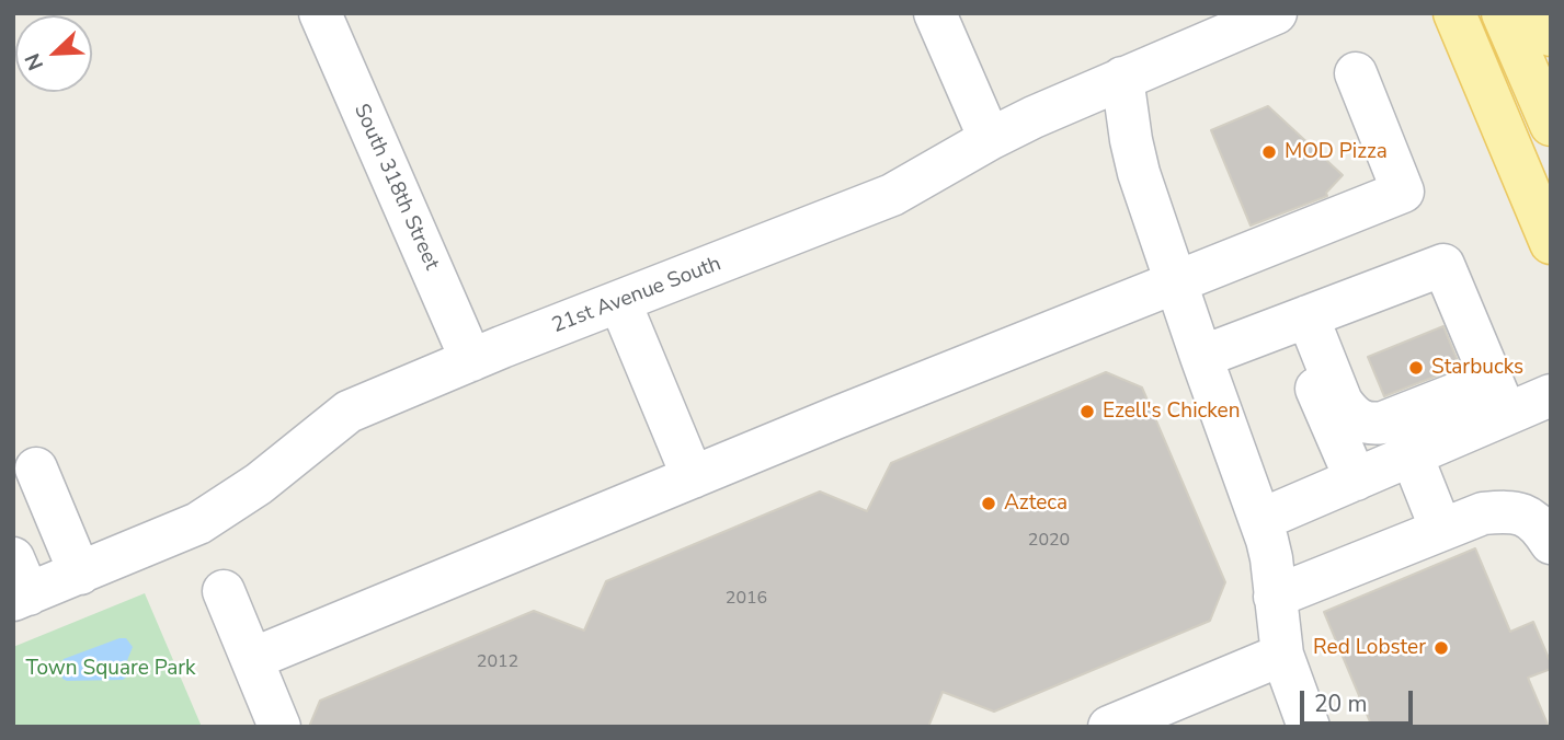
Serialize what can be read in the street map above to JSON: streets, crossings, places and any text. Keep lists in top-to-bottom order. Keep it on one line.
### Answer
{"streets":{"street":["South 318th Street","21st Avenue South"]},"crossings":[["South 318th Street","21st Avenue South"]],"parks":["Town Square Park"],"places":["MOD Pizza","Starbucks","Ezell's Chicken","Azteca","Red Lobster"],"house_numbers":["2020","2016","2012"],"scale_bar":"20 m","north":"bottom left"}
